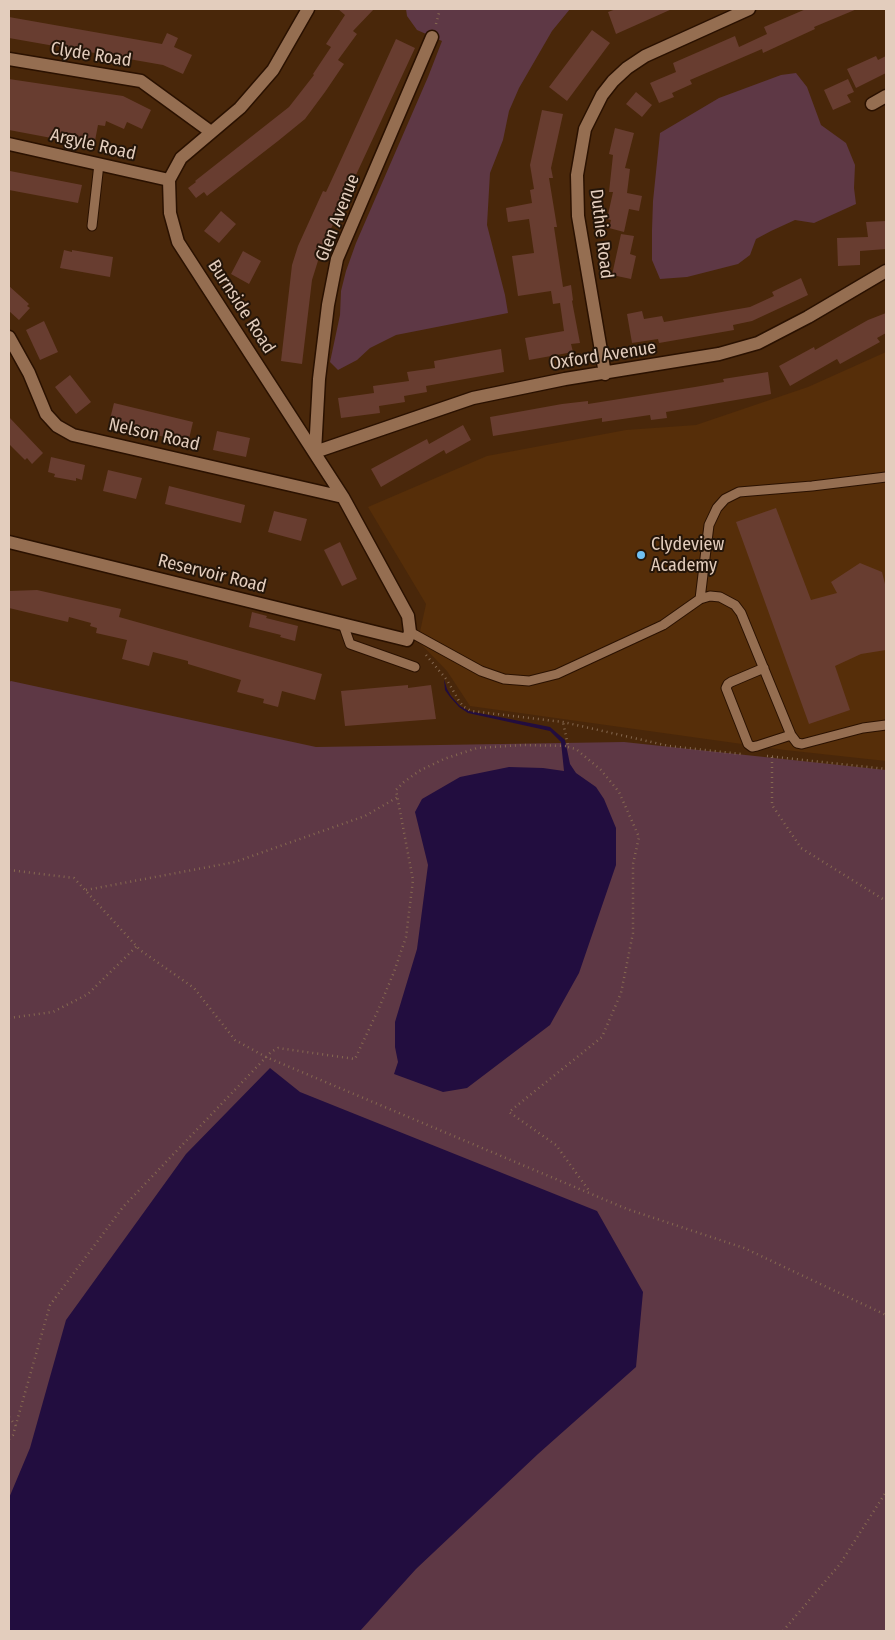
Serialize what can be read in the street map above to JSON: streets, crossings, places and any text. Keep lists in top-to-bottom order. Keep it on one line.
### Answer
{"streets":{"street":["Clyde Road","Argyle Road","Glen Avenue","Duthie Road","Burnside Road","Oxford Avenue","Nelson Road","Reservoir Road"]},"crossings":[["Argyle Road","Burnside Road"],["Glen Avenue","Burnside Road"],["Glen Avenue","Oxford Avenue"],["Duthie Road","Oxford Avenue"],["Burnside Road","Oxford Avenue"],["Burnside Road","Nelson Road"],["Burnside Road","Reservoir Road"]],"places":["Clydeview Academy"]}
